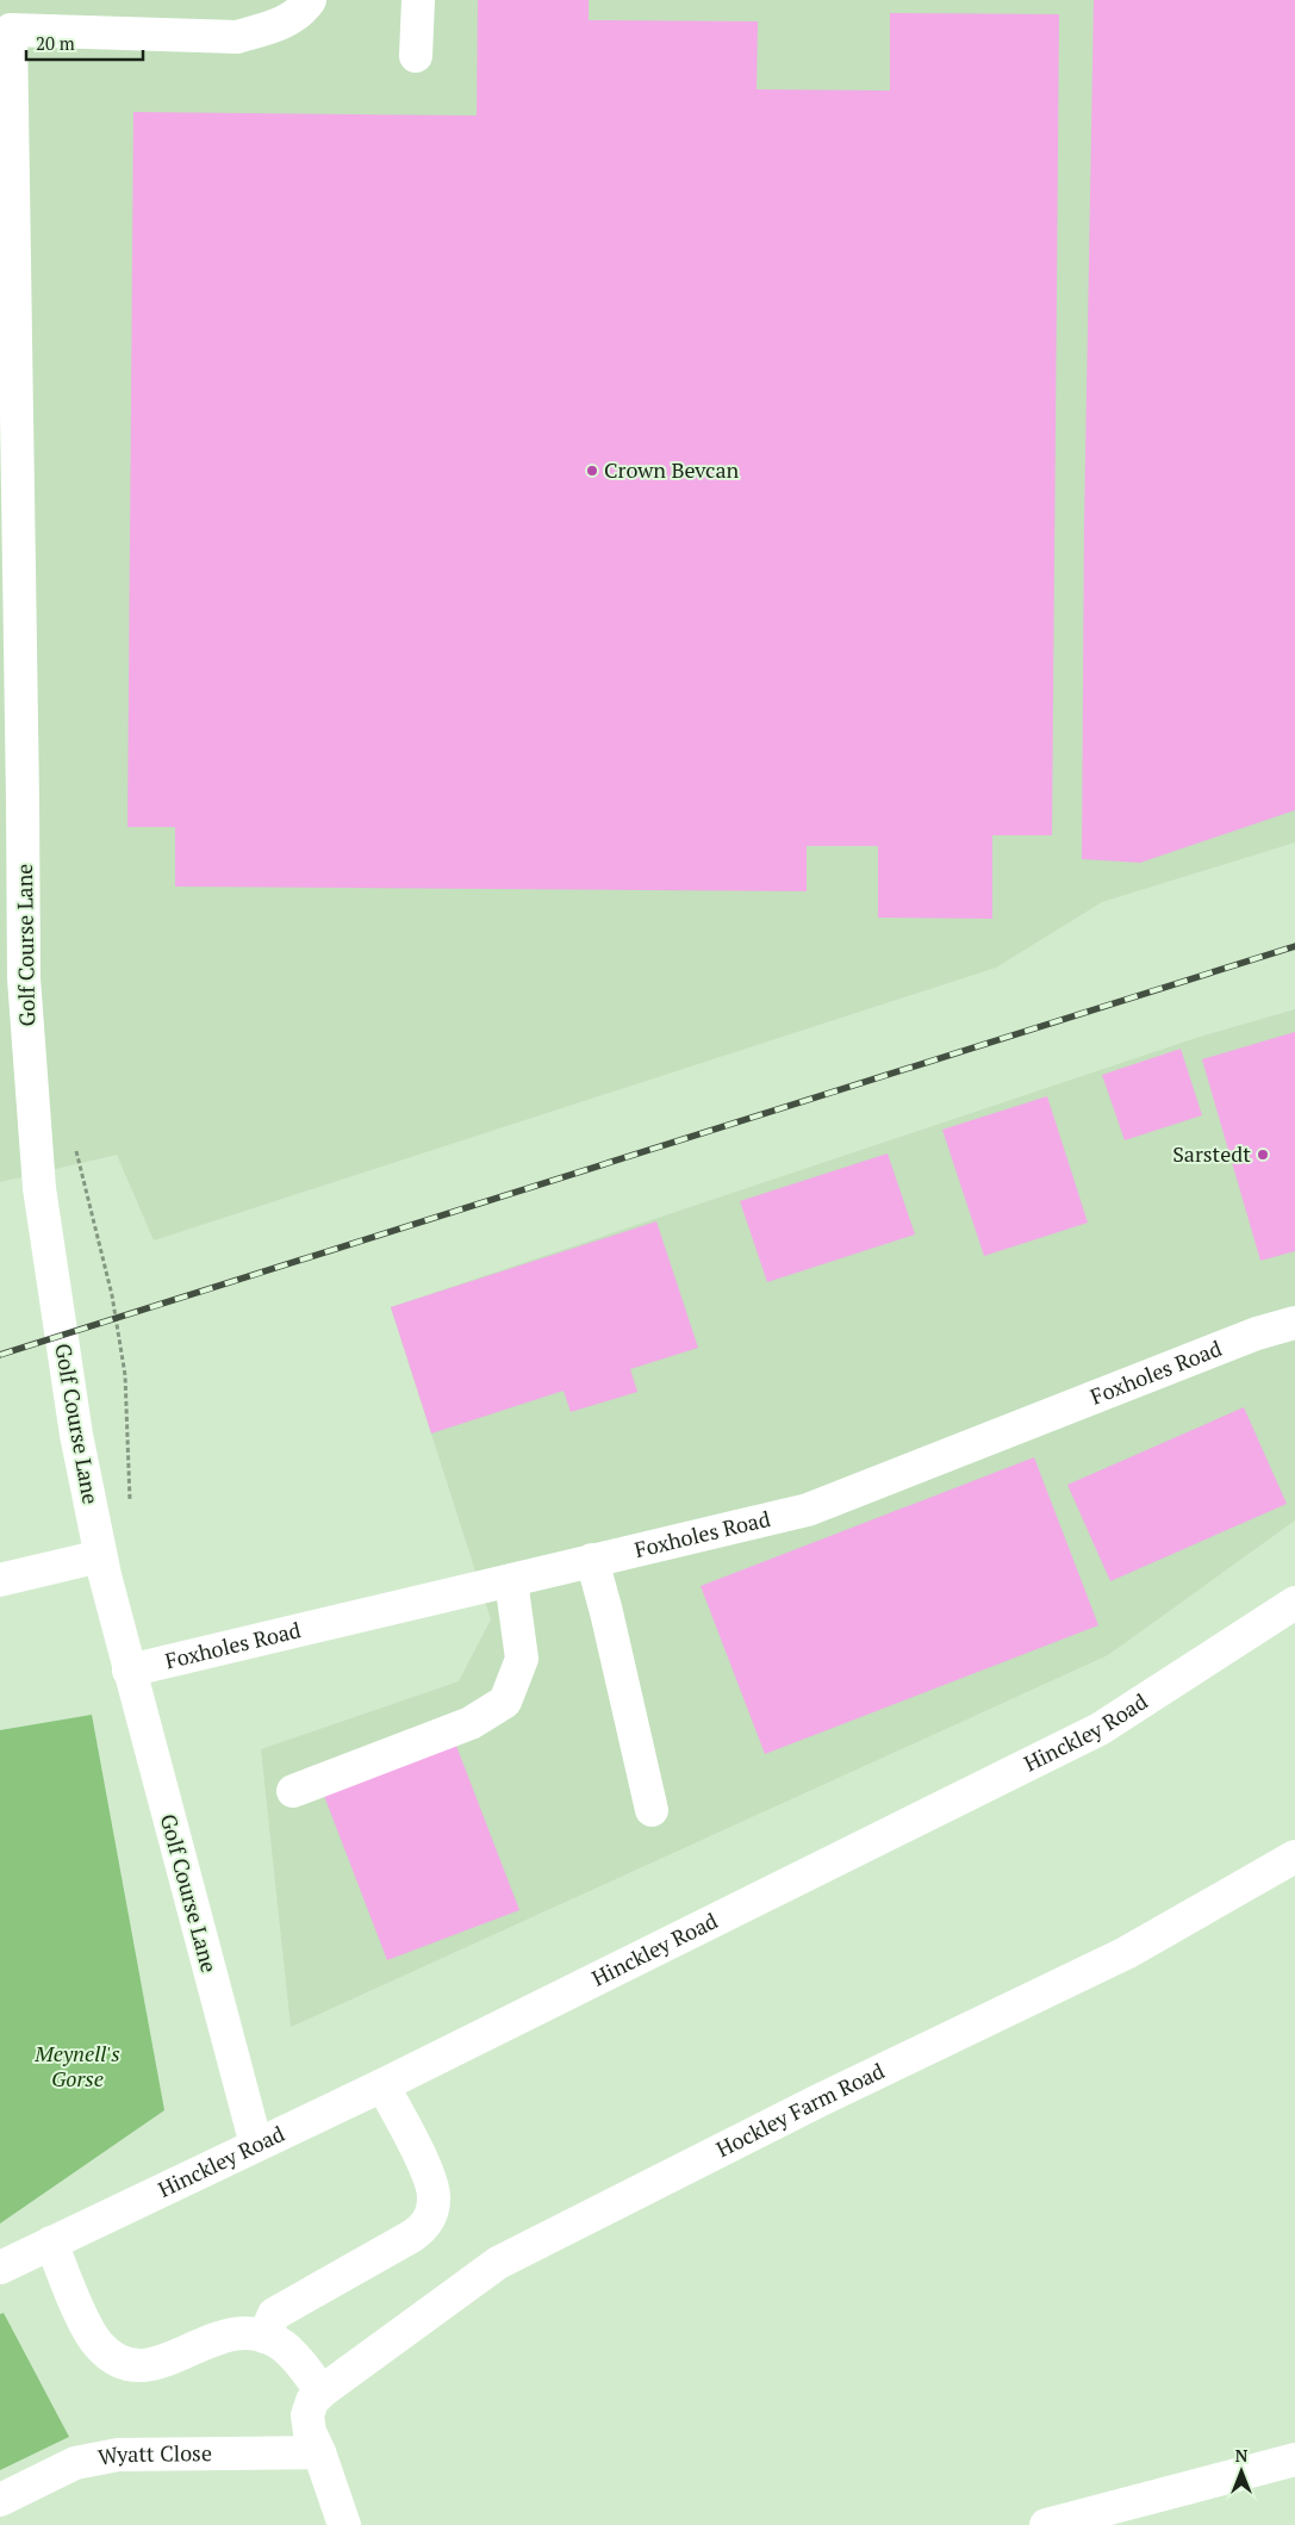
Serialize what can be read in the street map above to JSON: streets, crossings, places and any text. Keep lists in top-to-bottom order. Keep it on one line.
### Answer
{"streets":{"street":["Golf Course Lane","Foxholes Road","Hinckley Road","Hockley Farm Road","Wyatt Close"]},"crossings":[["Golf Course Lane","Foxholes Road"],["Golf Course Lane","Hinckley Road"]],"parks":["Meynell's Gorse"],"places":["Crown Bevcan","Sarstedt"],"scale_bar":"20 m","north":"top"}
